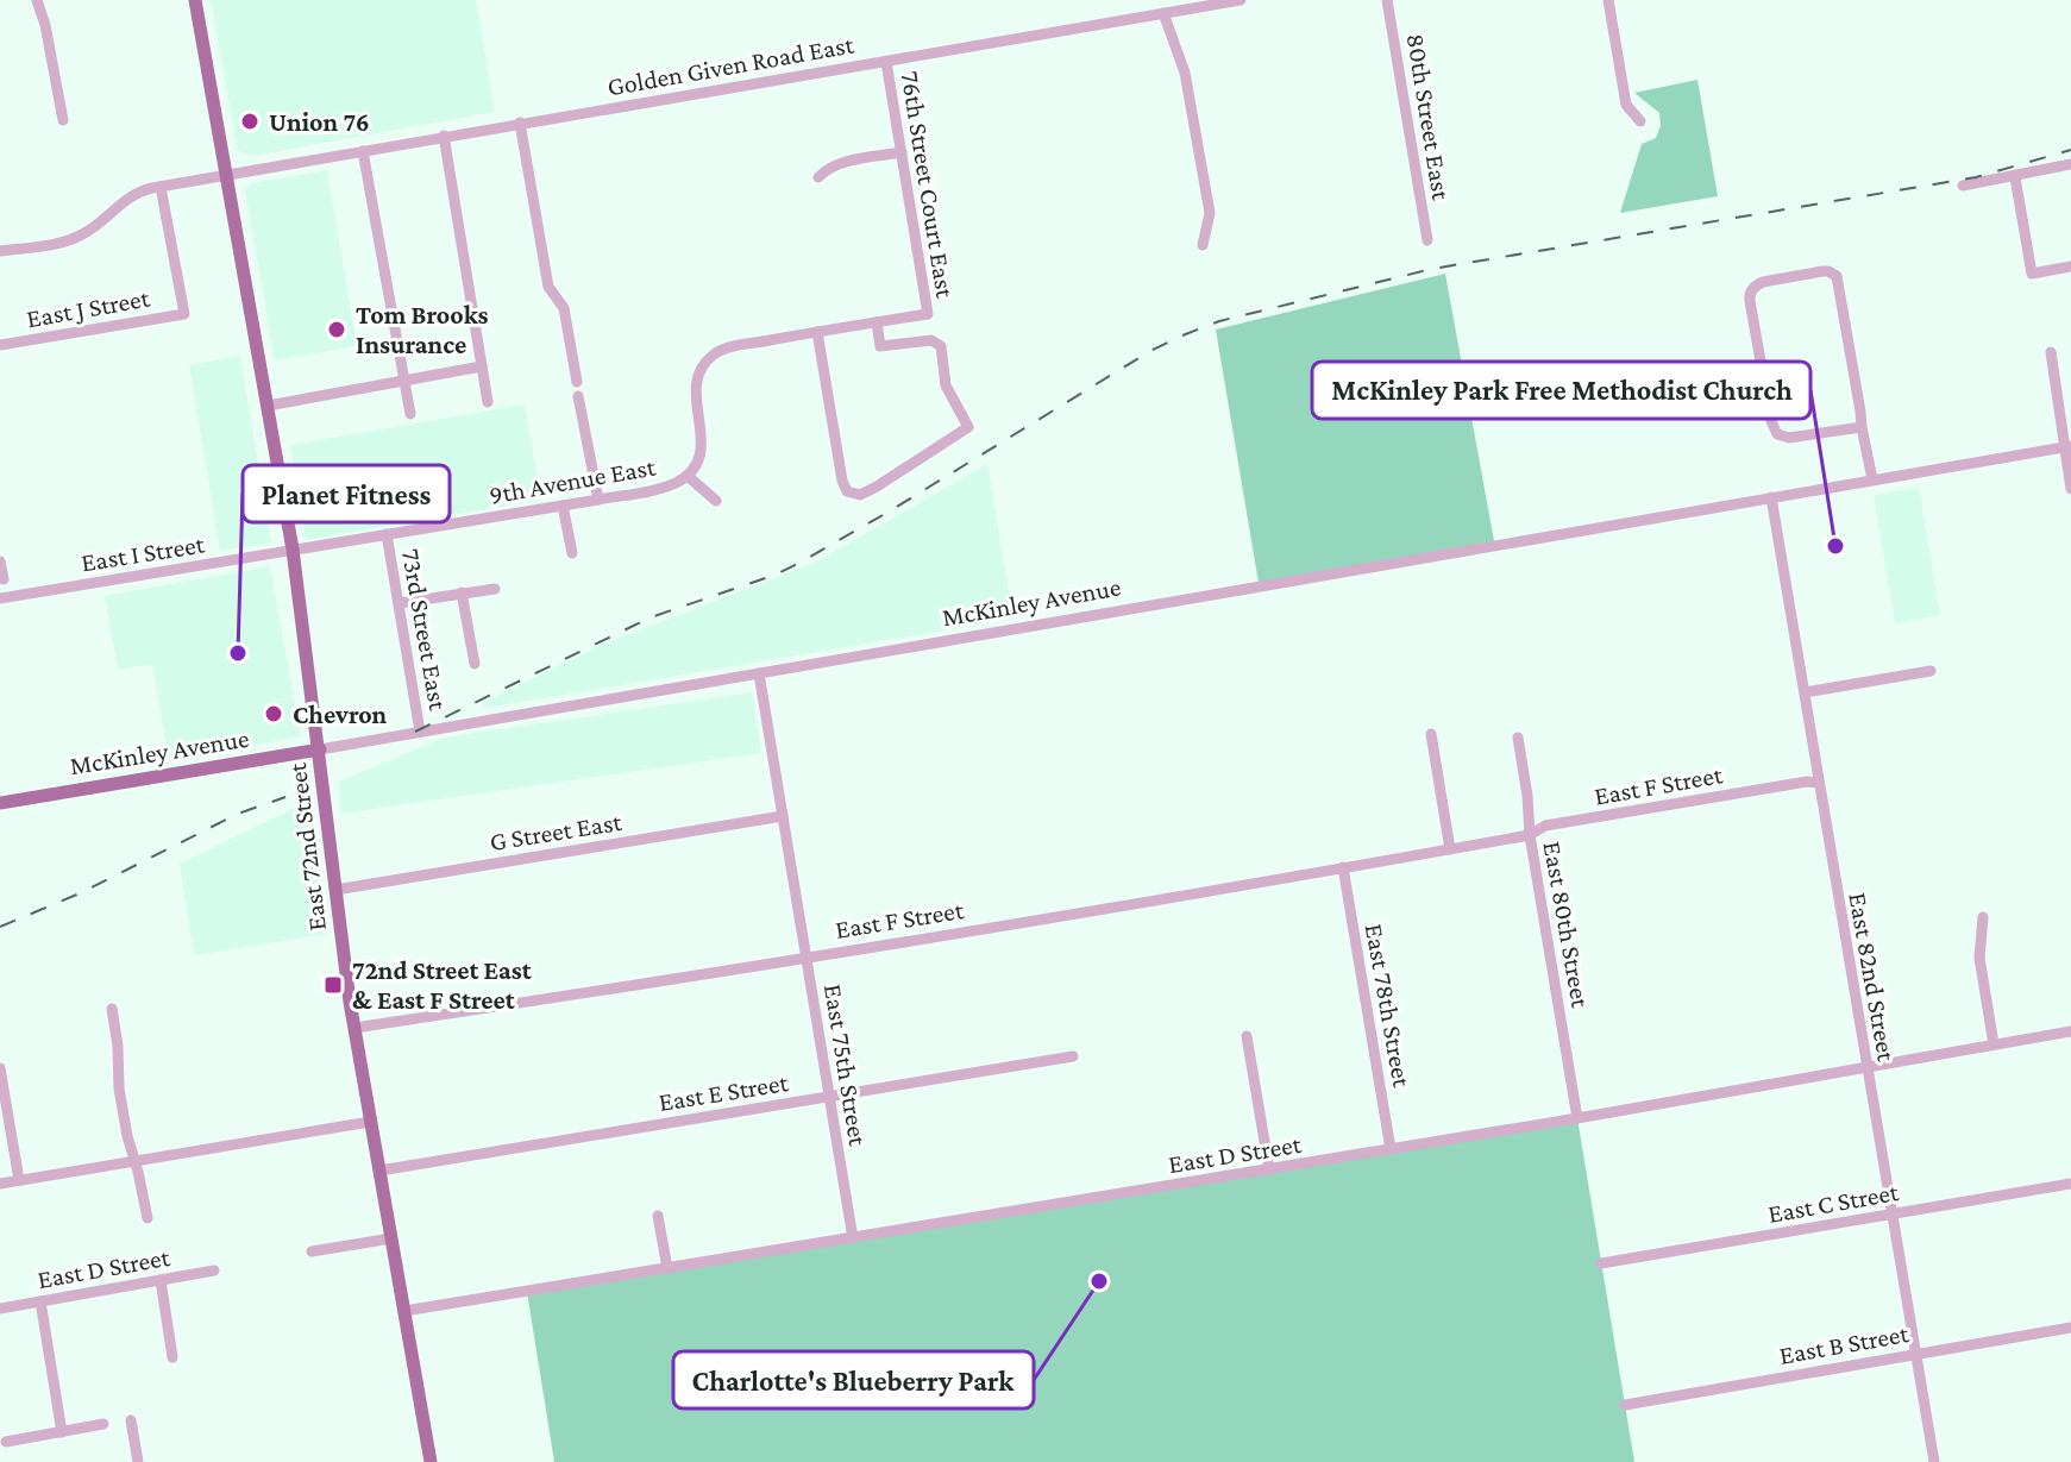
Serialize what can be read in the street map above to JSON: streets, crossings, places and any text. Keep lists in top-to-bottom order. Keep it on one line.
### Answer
{"streets":{"main road":["McKinley Avenue","East 72nd Street"],"street":["Golden Given Road East","80th Street East","76th Street Court East","East J Street","9th Avenue East","East I Street","73rd Street East","East F Street","G Street East","East 80th Street","East 82nd Street","East 78th Street","East 75th Street","East E Street","East D Street","East C Street","East B Street"]},"crossings":[["Golden Given Road East","76th Street Court East"],["Golden Given Road East","East J Street"],["Golden Given Road East","East 72nd Street"],["9th Avenue East","East I Street"],["9th Avenue East","73rd Street East"],["9th Avenue East","East 72nd Street"],["East I Street","East 72nd Street"],["McKinley Avenue","73rd Street East"],["McKinley Avenue","East 72nd Street"],["McKinley Avenue","East 82nd Street"],["McKinley Avenue","East 75th Street"],["East F Street","East 72nd Street"],["East F Street","East 80th Street"],["East F Street","East 82nd Street"],["East F Street","East 78th Street"],["East F Street","East 75th Street"],["G Street East","East 72nd Street"],["G Street East","East 75th Street"],["East 72nd Street","East E Street"],["East 72nd Street","East D Street"],["East 80th Street","East D Street"],["East 82nd Street","East D Street"],["East 82nd Street","East C Street"],["East 82nd Street","East B Street"],["East 78th Street","East D Street"],["East 75th Street","East E Street"],["East 75th Street","East D Street"]],"places":{"other":["Union 76","Tom Brooks Insurance","McKinley Park Free Methodist Church","Planet Fitness","Chevron","Charlotte's Blueberry Park"],"transit":["72nd Street East & East F Street"]}}
